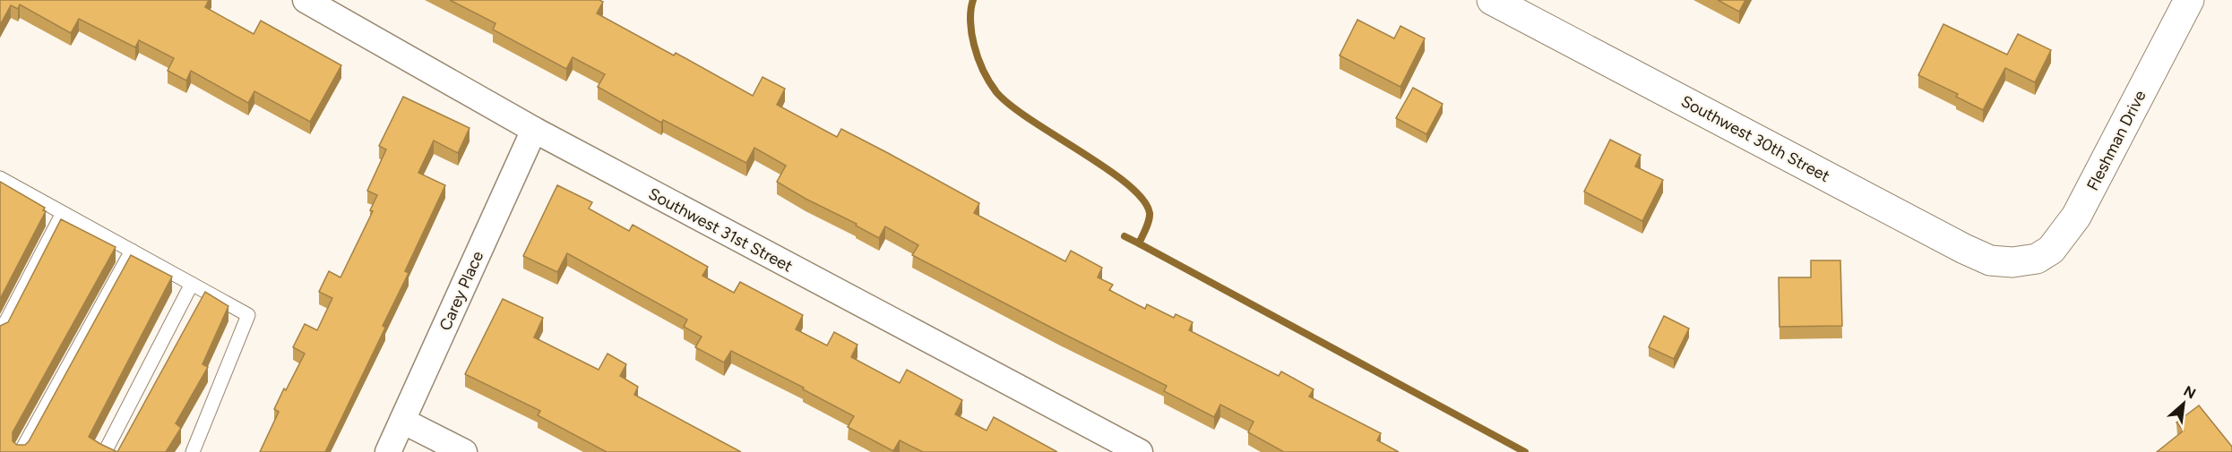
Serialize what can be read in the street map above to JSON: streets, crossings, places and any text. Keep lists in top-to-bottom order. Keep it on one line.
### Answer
{"streets":{"street":["Southwest 30th Street","Fleshman Drive","Southwest 31st Street","Carey Place"]},"crossings":[["Southwest 30th Street","Fleshman Drive"],["Southwest 31st Street","Carey Place"]],"north":"top right"}
